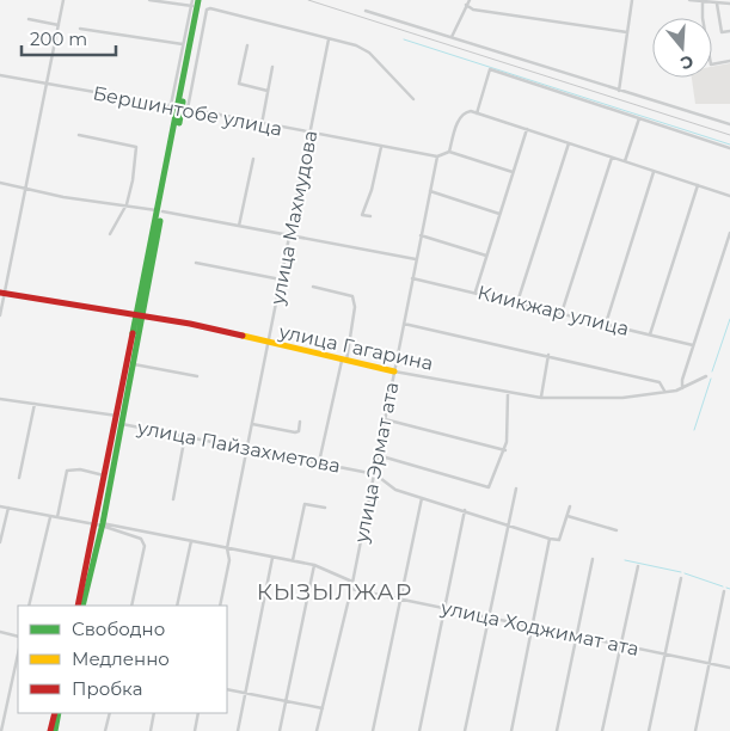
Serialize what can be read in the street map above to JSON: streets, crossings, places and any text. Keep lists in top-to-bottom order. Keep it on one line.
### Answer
{"streets":{"main road":["улица Гагарина"],"street":["Бершинтобе улица","улица Махмудова","Киикжар улица","улица Пайзахметова","улица Эрмат ата","улица Ходжимат ата"]},"crossings":[["Бершинтобе улица","улица Махмудова"],["Бершинтобе улица","улица Эрмат ата"],["улица Махмудова","улица Гагарина"],["улица Махмудова","улица Пайзахметова"],["Киикжар улица","улица Эрмат ата"],["улица Гагарина","улица Эрмат ата"],["улица Пайзахметова","улица Эрмат ата"],["улица Эрмат ата","улица Ходжимат ата"]],"districts":["КЫЗЫЛЖАР"],"legend":["Свободно","Медленно","Пробка"],"scale_bar":"200 m","north":"bottom"}
